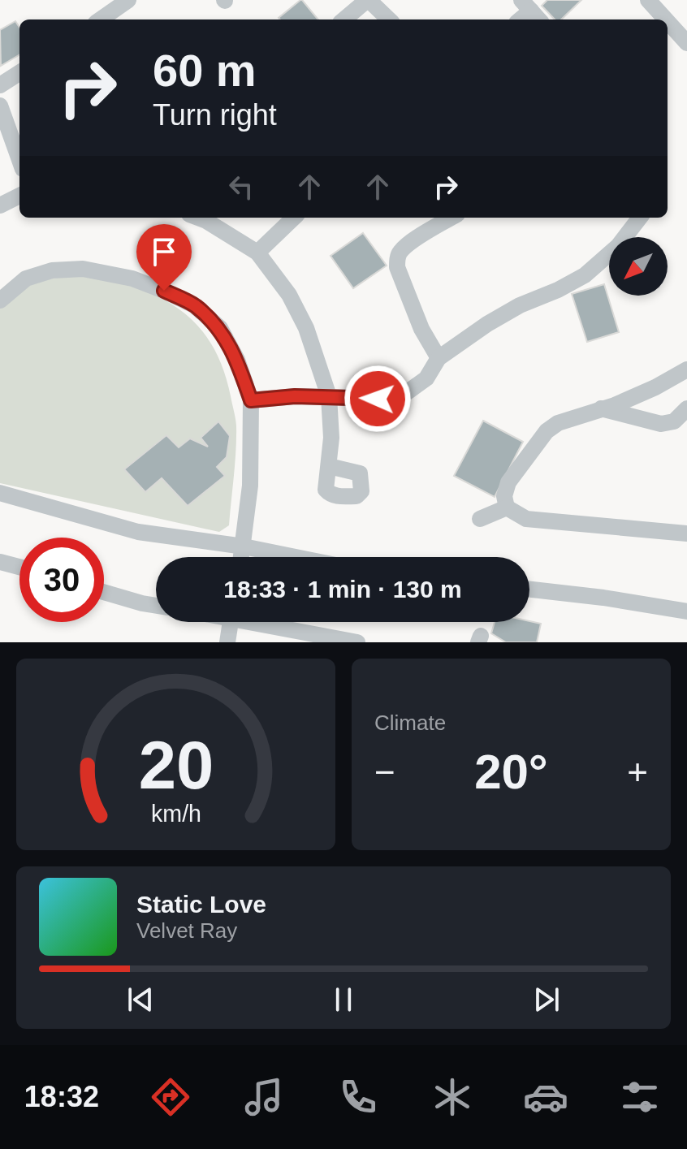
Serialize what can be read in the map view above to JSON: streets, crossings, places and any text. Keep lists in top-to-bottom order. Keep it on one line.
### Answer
{"north":"bottom left","page":{"turn":["60 m","Turn right"],"limit":"30","trip":"18:33 · 1 min · 130 m","tile":"Climate","heat":["−","20°","+"],"song":["Static Love","Velvet Ray"],"tabs":"18:32","gauge":["20","km/h"]}}
